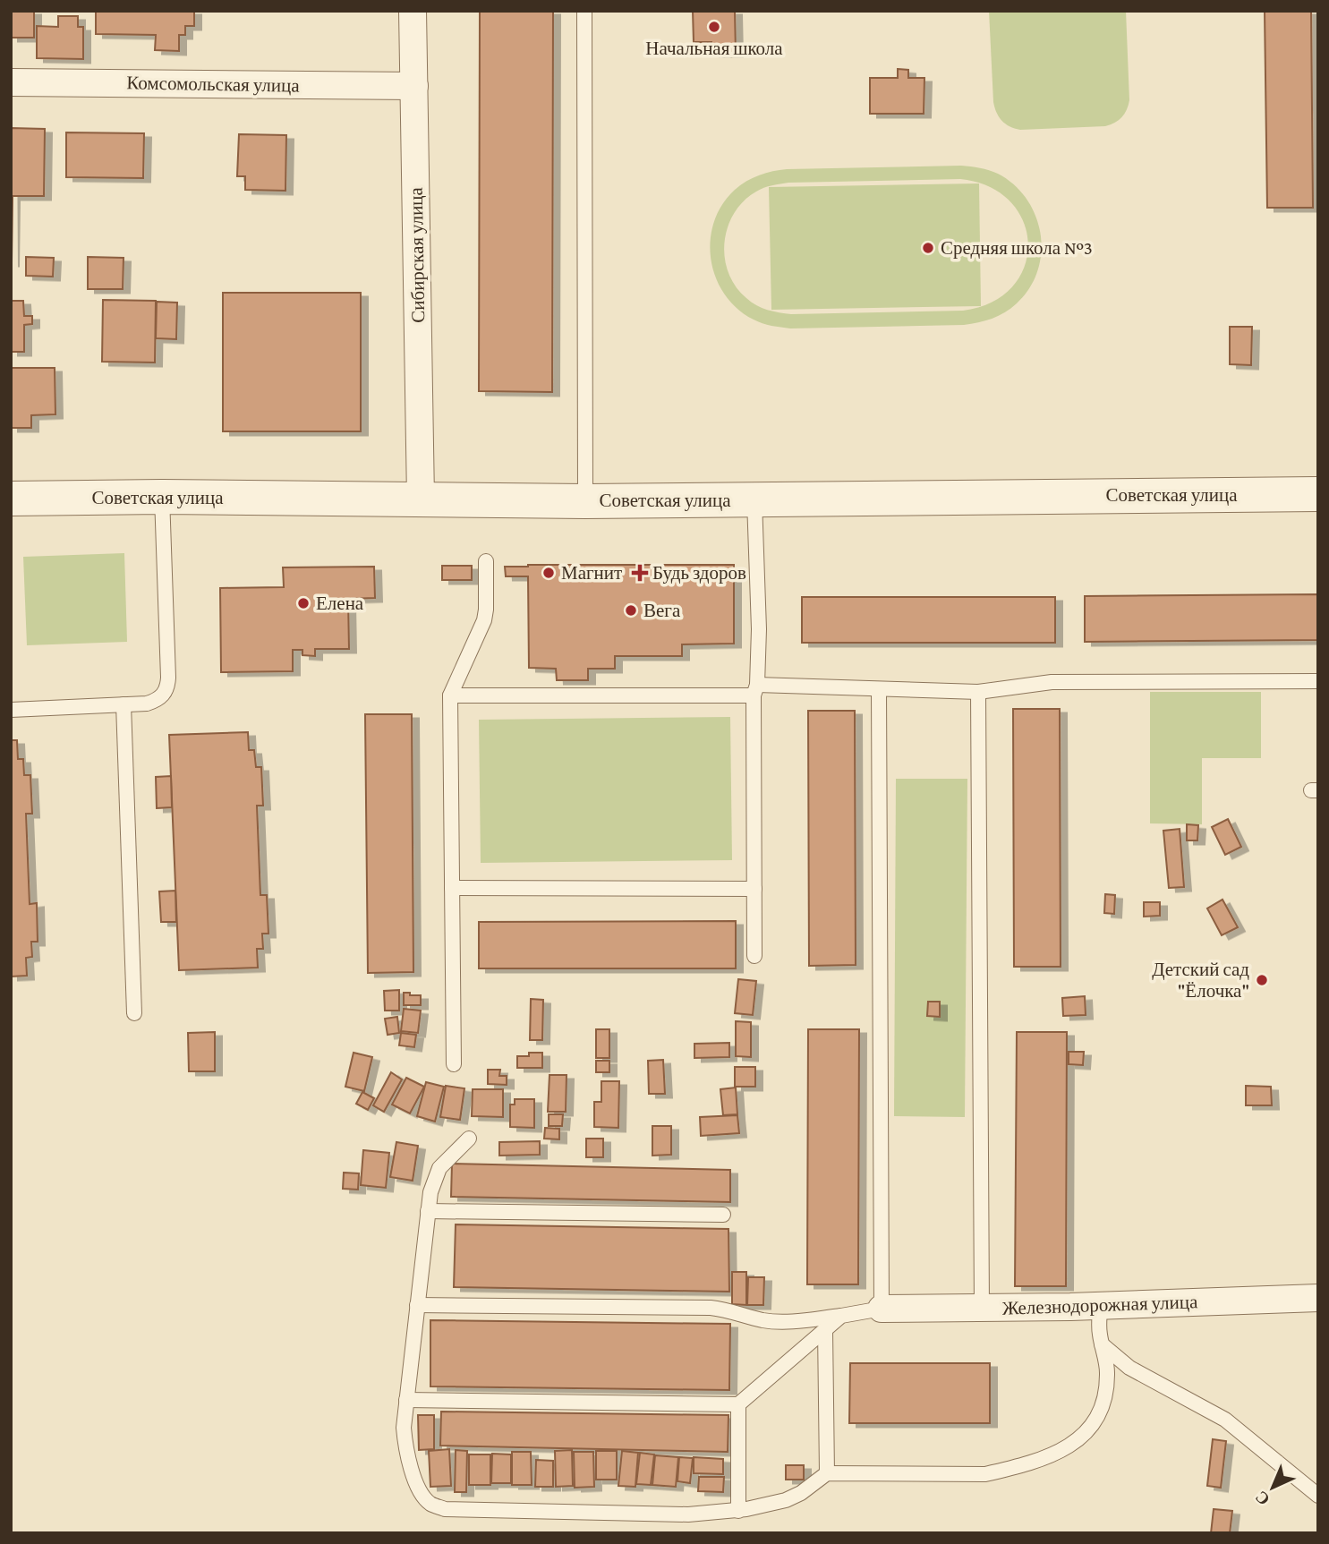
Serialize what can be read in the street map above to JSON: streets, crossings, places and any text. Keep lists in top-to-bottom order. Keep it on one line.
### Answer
{"streets":{"street":["Комсомольская улица","Сибирская улица","Советская улица","Железнодорожная улица"]},"crossings":[["Комсомольская улица","Сибирская улица"],["Сибирская улица","Советская улица"]],"places":{"other":["Начальная школа","Средняя школа №3","Магнит","Елена","Вега","Детский сад \"Ёлочка\""],"health":["Будь здоров"]},"north":"bottom left"}
